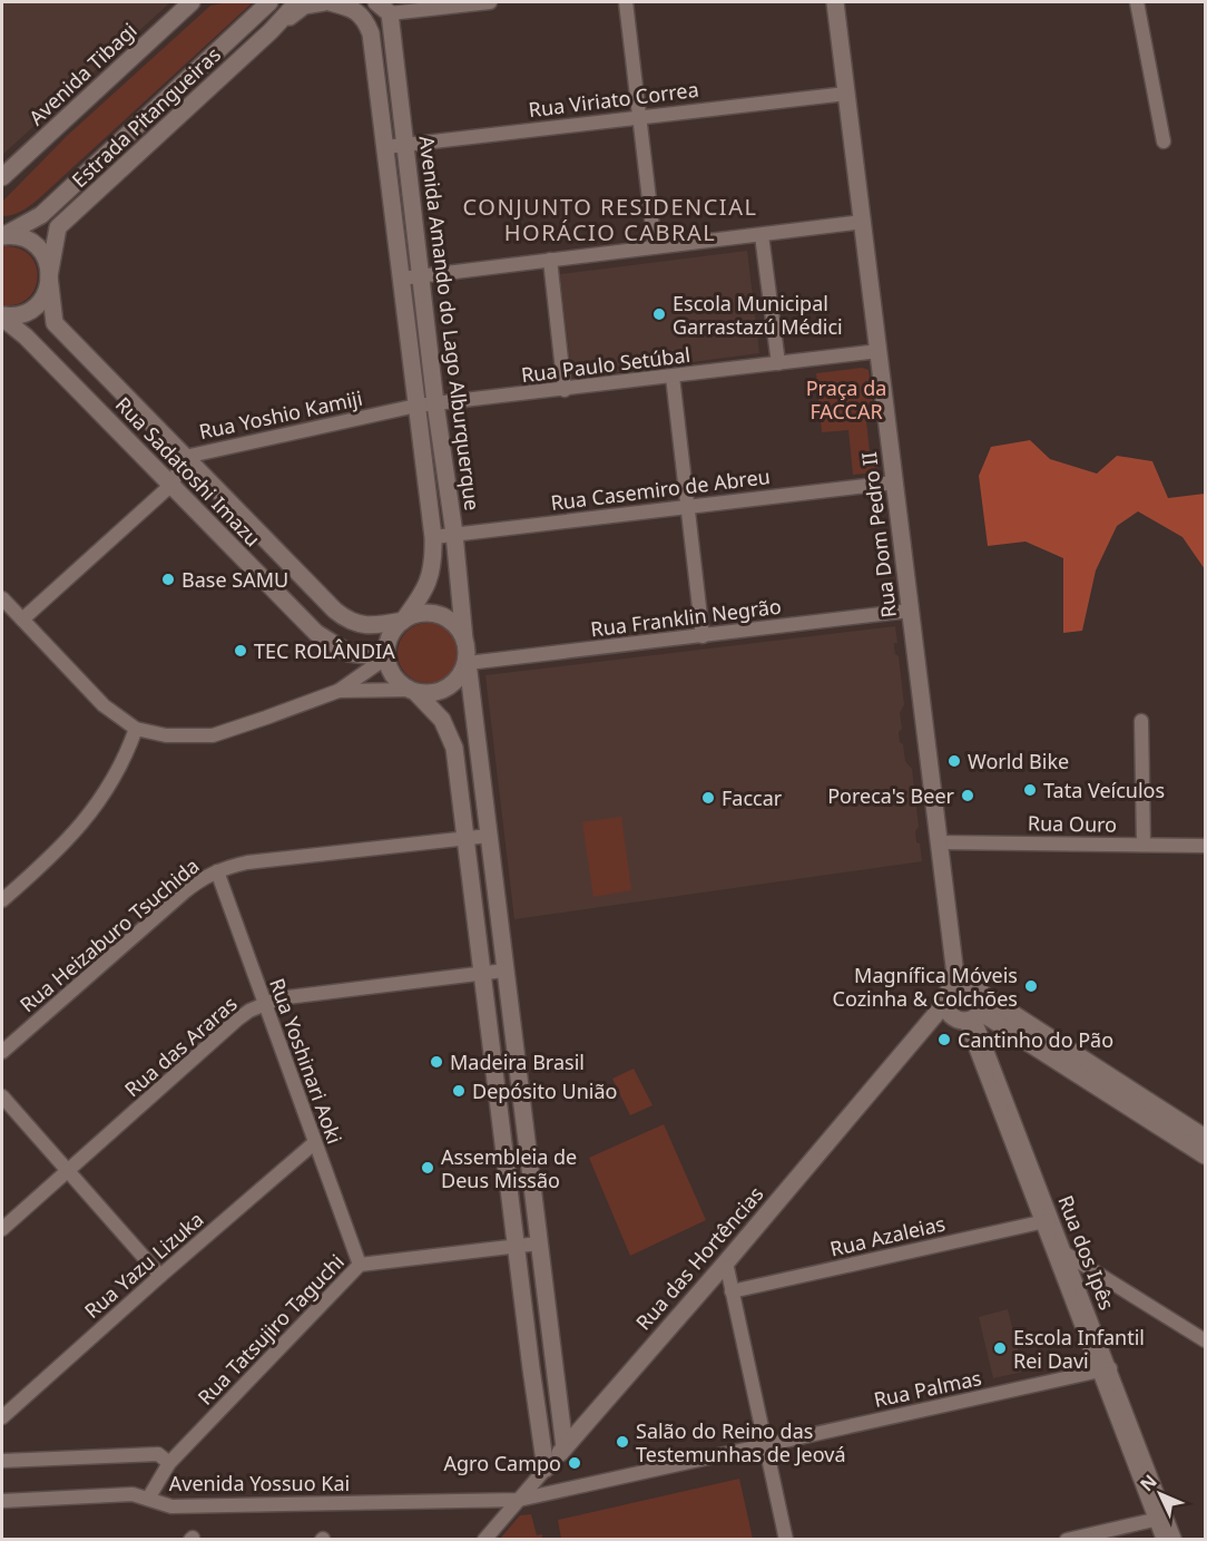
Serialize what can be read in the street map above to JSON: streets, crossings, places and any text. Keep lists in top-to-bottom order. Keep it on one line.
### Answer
{"streets":{"street":["Avenida Tibagi","Rua Viriato Correa","Estrada Pitangueiras","Avenida Amando do Lago Alburquerque","Rua Paulo Setúbal","Rua Yoshio Kamiji","Rua Sadatoshi Imazu","Rua Casemiro de Abreu","Rua Dom Pedro II","Rua Franklin Negrão","Rua Ouro","Rua Heizaburo Tsuchida","Rua das Araras","Rua Yoshinari Aoki","Rua Azaleias","Rua dos Ipês","Rua das Hortências","Rua Yazu Lizuka","Rua Tatsujiro Taguchi","Rua Palmas","Avenida Yossuo Kai"]},"crossings":[["Rua Viriato Correa","Avenida Amando do Lago Alburquerque"],["Rua Viriato Correa","Rua Dom Pedro II"],["Estrada Pitangueiras","Rua Sadatoshi Imazu"],["Avenida Amando do Lago Alburquerque","Rua Paulo Setúbal"],["Avenida Amando do Lago Alburquerque","Rua Sadatoshi Imazu"],["Avenida Amando do Lago Alburquerque","Rua Casemiro de Abreu"],["Avenida Amando do Lago Alburquerque","Rua Franklin Negrão"],["Rua Paulo Setúbal","Rua Yoshio Kamiji"],["Rua Paulo Setúbal","Rua Dom Pedro II"],["Rua Yoshio Kamiji","Rua Sadatoshi Imazu"],["Rua Sadatoshi Imazu","Rua Franklin Negrão"],["Rua Casemiro de Abreu","Rua Dom Pedro II"],["Rua Dom Pedro II","Rua Franklin Negrão"],["Rua Dom Pedro II","Rua Ouro"],["Rua Dom Pedro II","Rua dos Ipês"],["Rua Dom Pedro II","Rua das Hortências"],["Rua Heizaburo Tsuchida","Rua Yoshinari Aoki"],["Rua das Araras","Rua Yoshinari Aoki"],["Rua Yoshinari Aoki","Rua Yazu Lizuka"],["Rua Yoshinari Aoki","Rua Tatsujiro Taguchi"],["Rua Azaleias","Rua dos Ipês"],["Rua dos Ipês","Rua das Hortências"],["Rua dos Ipês","Rua Palmas"],["Rua das Hortências","Rua Palmas"],["Rua das Hortências","Avenida Yossuo Kai"],["Rua Tatsujiro Taguchi","Avenida Yossuo Kai"],["Rua Palmas","Avenida Yossuo Kai"]],"districts":["CONJUNTO RESIDENCIAL HORÁCIO CABRAL"],"parks":["Praça da FACCAR"],"places":["Escola Municipal Garrastazú Médici","Base SAMU","TEC ROLÂNDIA","World Bike","Tata Veículos","Poreca's Beer","Faccar","Magnífica Móveis Cozinha & Colchões","Cantinho do Pão","Madeira Brasil","Depósito União","Assembleia de Deus Missão","Escola Infantil Rei Davi","Salão do Reino das Testemunhas de Jeová","Agro Campo"],"north":"top left"}
